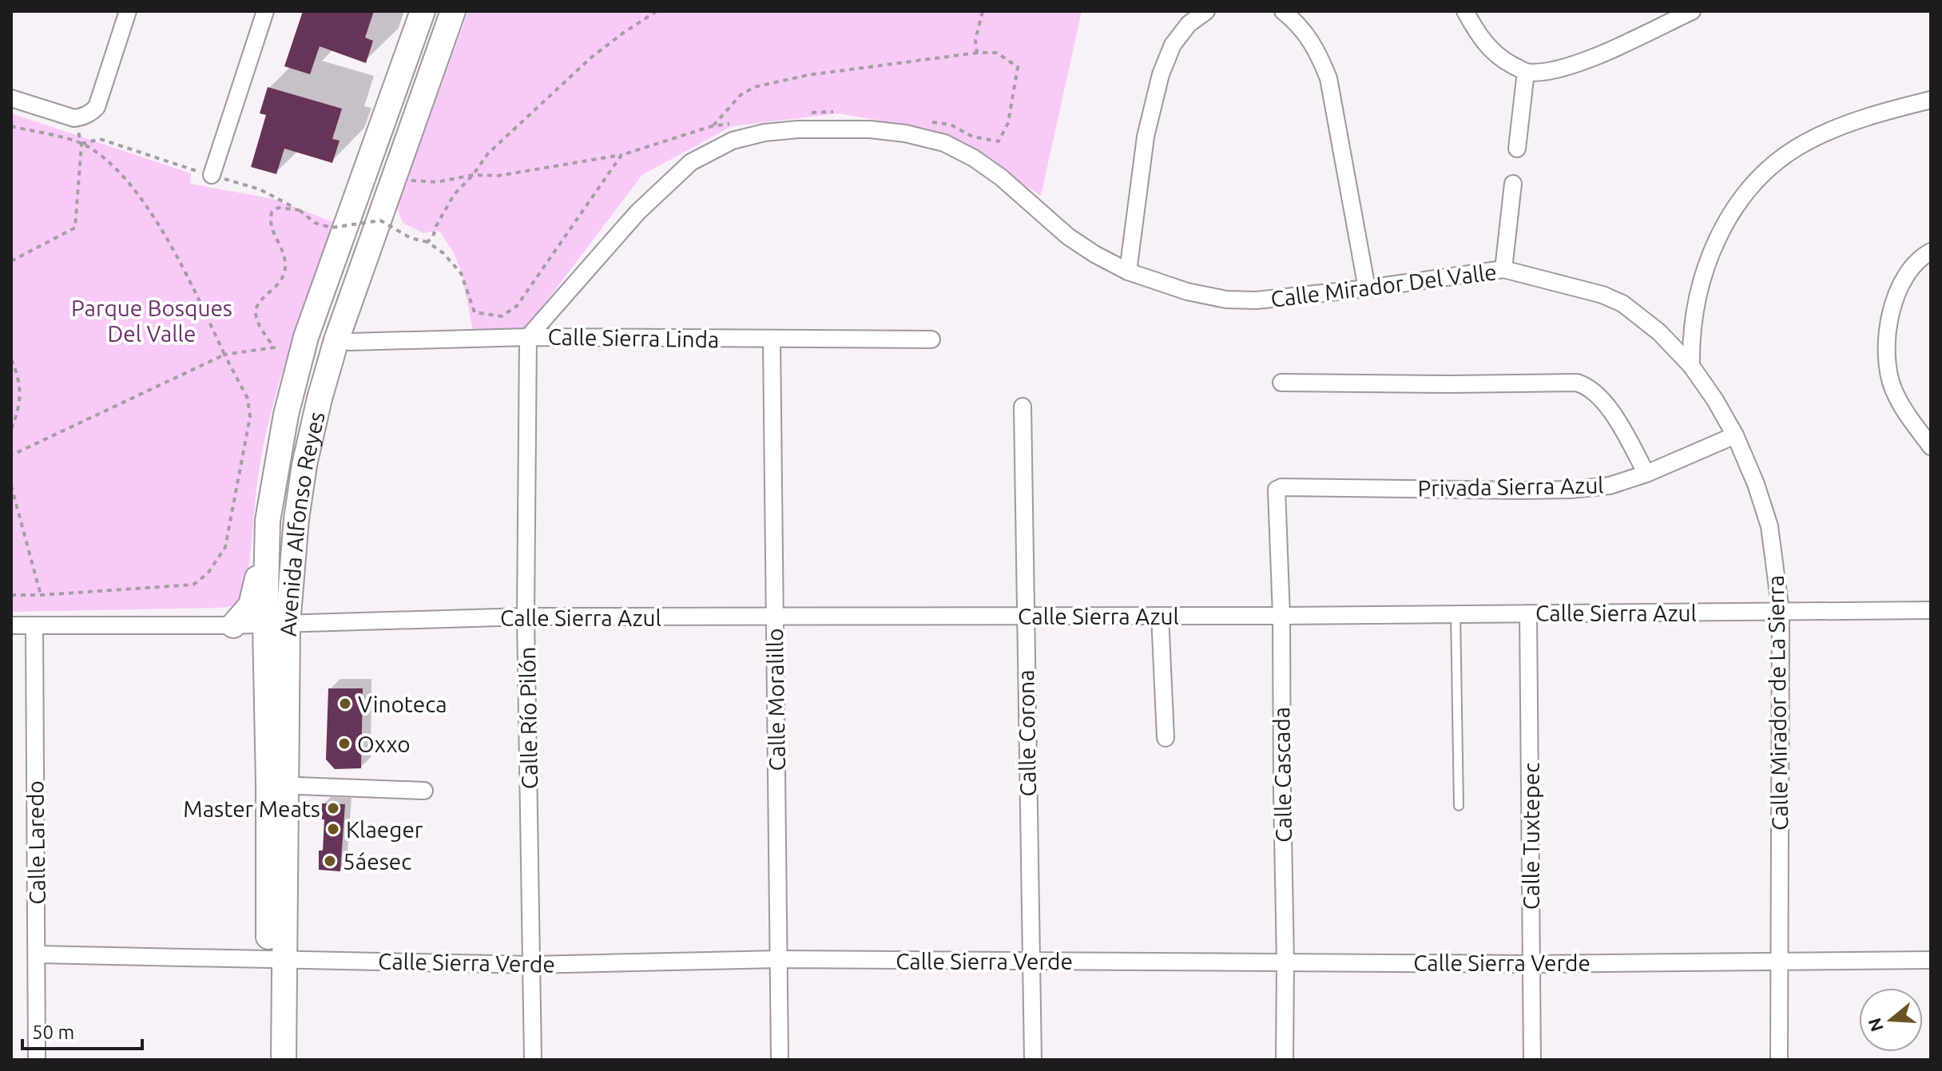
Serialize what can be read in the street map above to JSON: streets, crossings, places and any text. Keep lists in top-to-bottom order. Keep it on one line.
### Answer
{"streets":{"main road":["Avenida Alfonso Reyes"],"street":["Calle Mirador Del Valle","Calle Sierra Linda","Privada Sierra Azul","Calle Sierra Azul","Calle Moralillo","Calle Mirador de La Sierra","Calle Río Pilón","Calle Corona","Calle Cascada","Calle Tuxtepec","Calle Laredo","Calle Sierra Verde"]},"crossings":[["Calle Mirador Del Valle","Calle Mirador de La Sierra"],["Calle Sierra Linda","Avenida Alfonso Reyes"],["Calle Sierra Linda","Calle Moralillo"],["Calle Sierra Linda","Calle Río Pilón"],["Privada Sierra Azul","Calle Mirador de La Sierra"],["Privada Sierra Azul","Calle Cascada"],["Avenida Alfonso Reyes","Calle Sierra Azul"],["Avenida Alfonso Reyes","Calle Sierra Verde"],["Calle Sierra Azul","Calle Moralillo"],["Calle Sierra Azul","Calle Mirador de La Sierra"],["Calle Sierra Azul","Calle Río Pilón"],["Calle Sierra Azul","Calle Corona"],["Calle Sierra Azul","Calle Cascada"],["Calle Sierra Azul","Calle Tuxtepec"],["Calle Sierra Azul","Calle Laredo"],["Calle Moralillo","Calle Sierra Verde"],["Calle Mirador de La Sierra","Calle Sierra Verde"],["Calle Río Pilón","Calle Sierra Verde"],["Calle Corona","Calle Sierra Verde"],["Calle Cascada","Calle Sierra Verde"],["Calle Tuxtepec","Calle Sierra Verde"],["Calle Laredo","Calle Sierra Verde"]],"parks":["Parque Bosques Del Valle"],"places":["Vinoteca","Oxxo","Master Meats","Klaeger","5áesec"],"scale_bar":"50 m","north":"left"}
